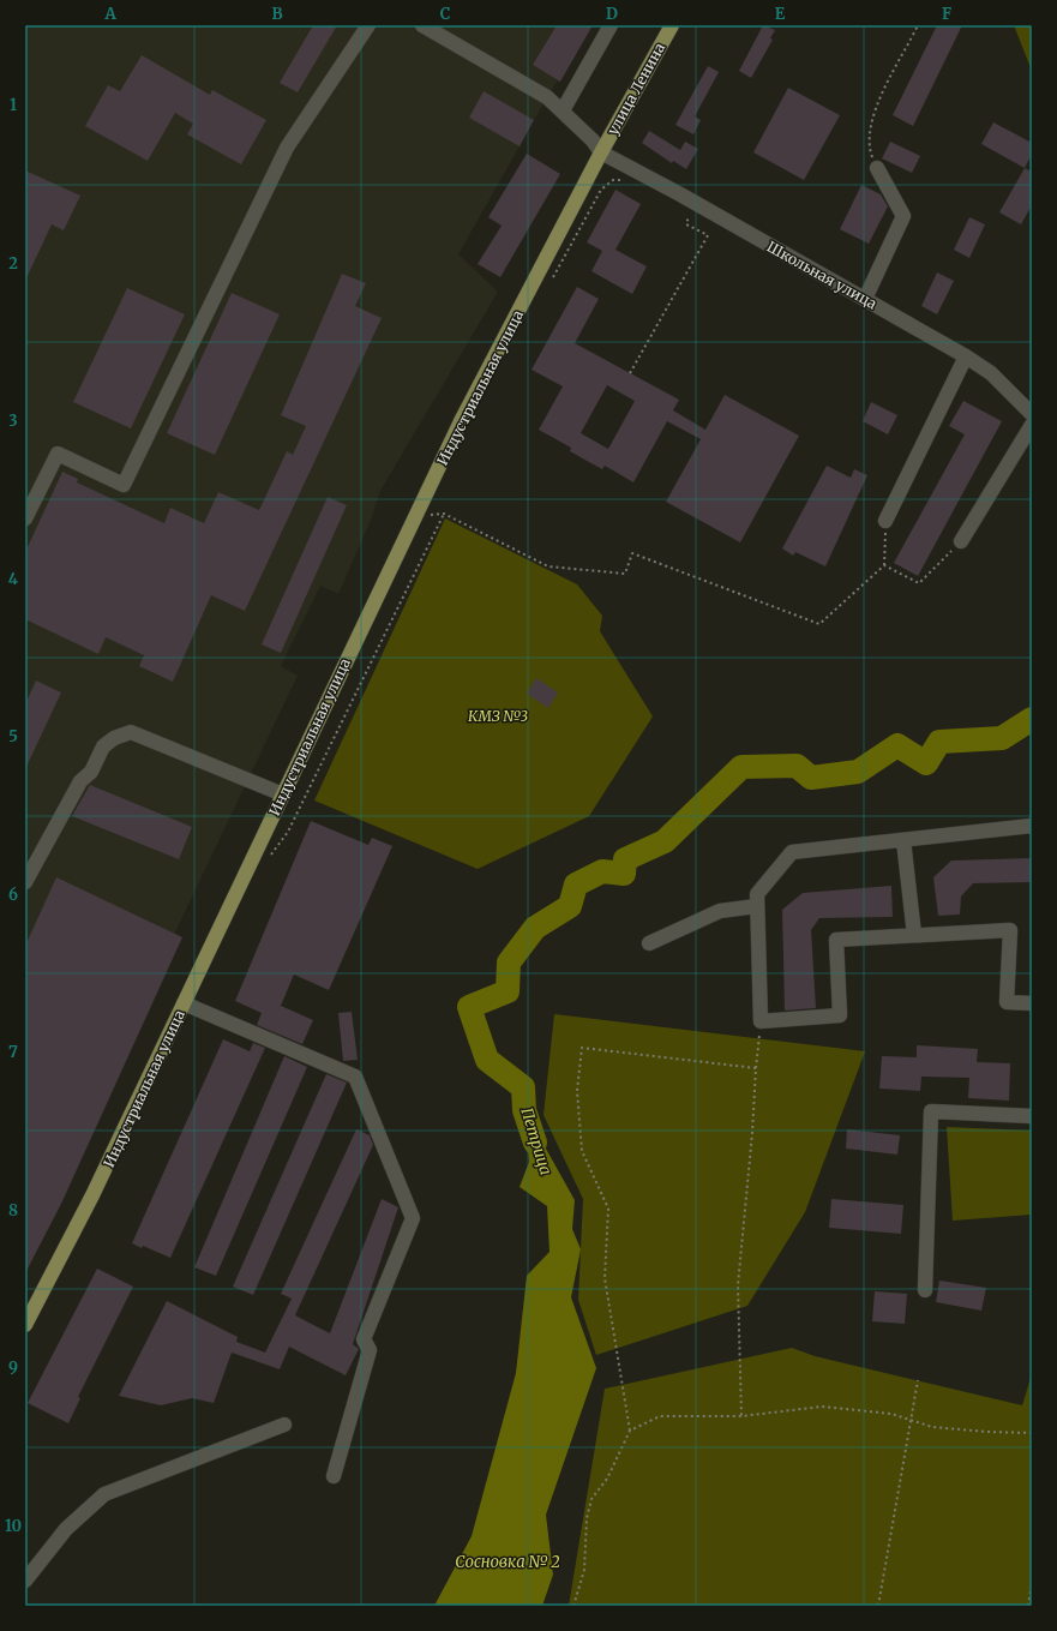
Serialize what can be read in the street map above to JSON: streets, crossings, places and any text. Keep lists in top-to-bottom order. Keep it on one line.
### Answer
{"streets":{"main road":["улица Ленина","Индустриальная улица"],"street":["Школьная улица"]},"crossings":[["улица Ленина","Школьная улица"],["улица Ленина","Индустриальная улица"],["Школьная улица","Индустриальная улица"]],"water":["Петрица","Сосновка № 2"],"parks":["КМЗ №3"],"grid":{"columns":["A","B","C","D","E","F"],"rows":["1","2","3","4","5","6","7","8","9","10"]}}
